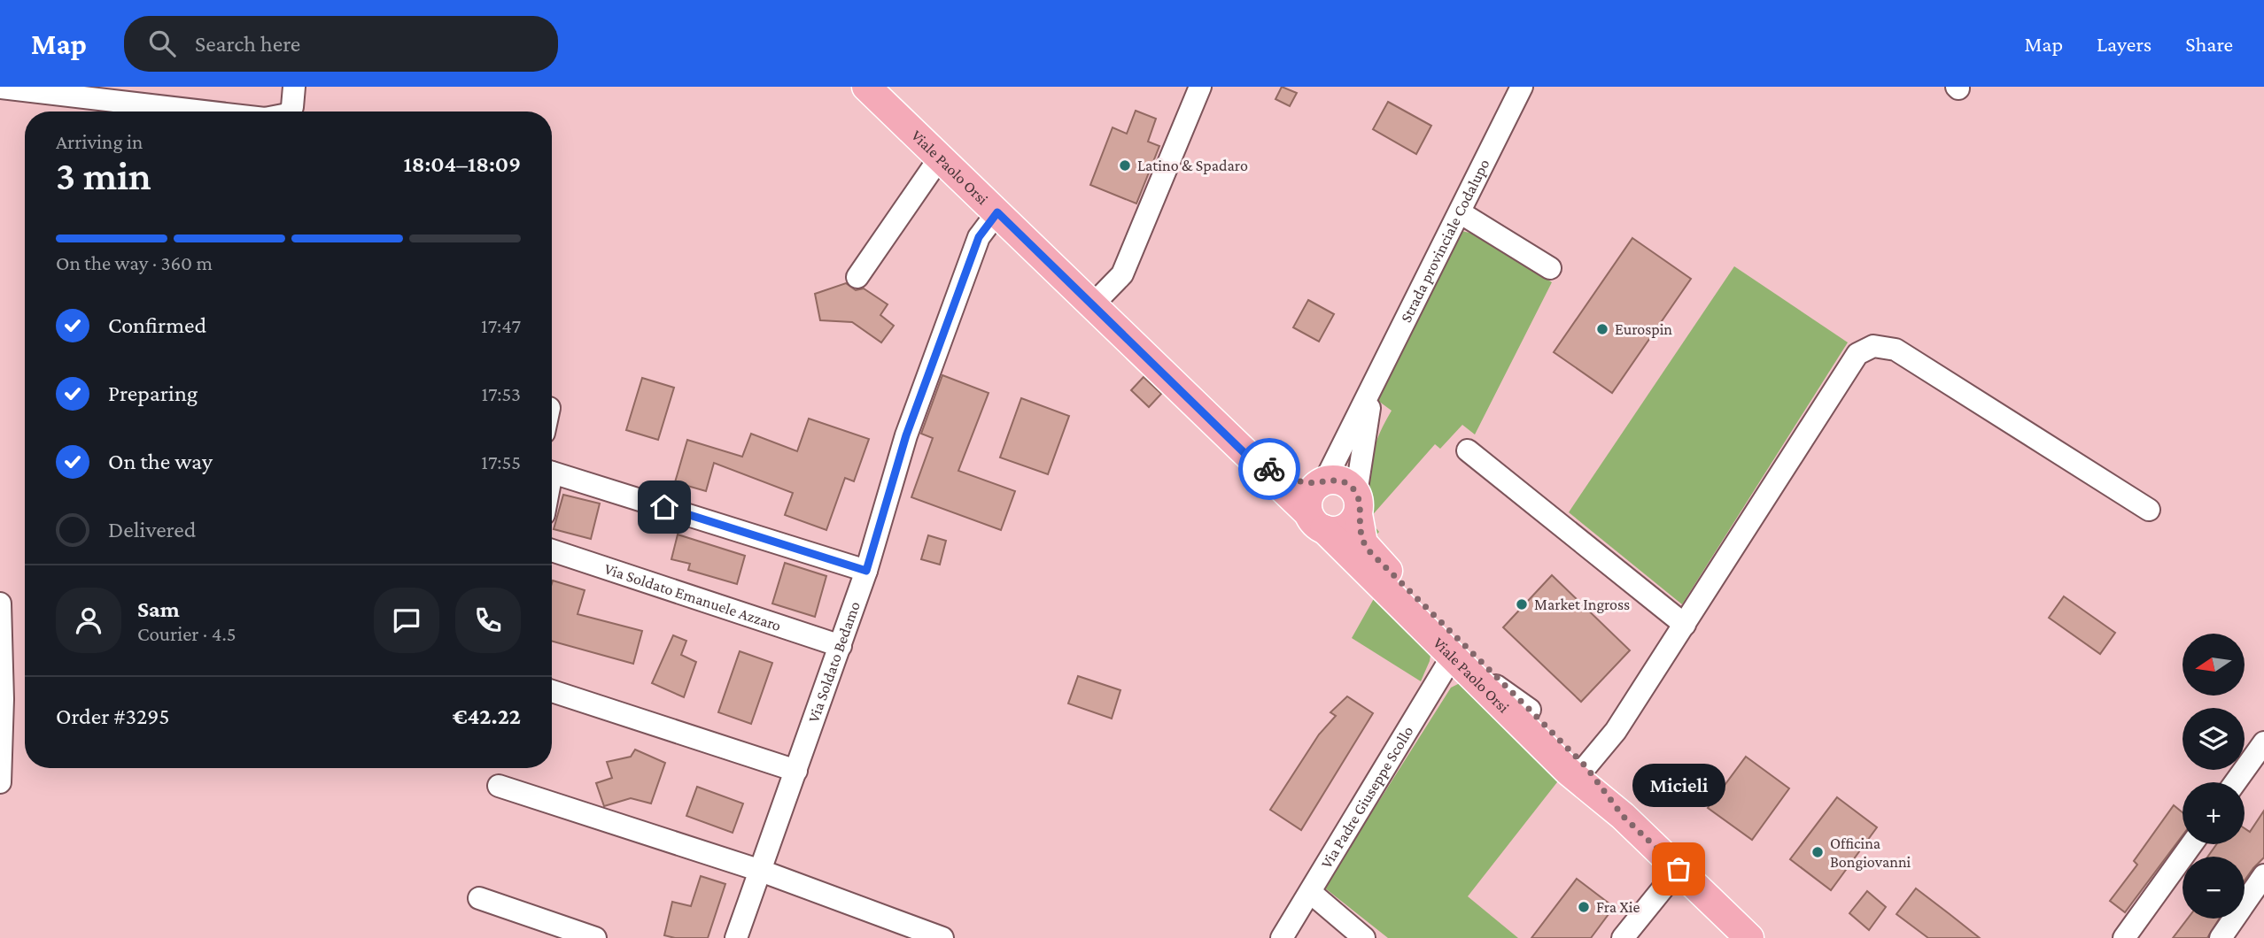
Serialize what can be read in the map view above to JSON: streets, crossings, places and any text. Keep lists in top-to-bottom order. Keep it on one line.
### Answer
{"streets":{"main road":["Viale Paolo Orsi"],"street":["Strada provinciale Codalupo","Via Soldato Emanuele Azzaro","Via Soldato Bedamo","Via Padre Giuseppe Scollo"]},"crossings":[["Viale Paolo Orsi","Strada provinciale Codalupo"],["Viale Paolo Orsi","Via Soldato Bedamo"],["Viale Paolo Orsi","Via Padre Giuseppe Scollo"],["Via Soldato Emanuele Azzaro","Via Soldato Bedamo"]],"places":["Latino & Spadaro","Eurospin","Market Ingross","Officina Bongiovanni","Micieli","Fra Xie"],"north":"left","page":{"header":"Map","search":"Search here","nav":["Map","Layers","Share"],"heading":["3 min","Arriving in","18:04–18:09"],"panel":["Sam","Courier · 4.5","Order #3295","€42.22"],"bar":"On the way · 360 m","list":[["Confirmed","17:47"],["Preparing","17:53"],["On the way","17:55"],"Delivered"],"map_buttons":["+","−"],"bubble":"Micieli"}}
